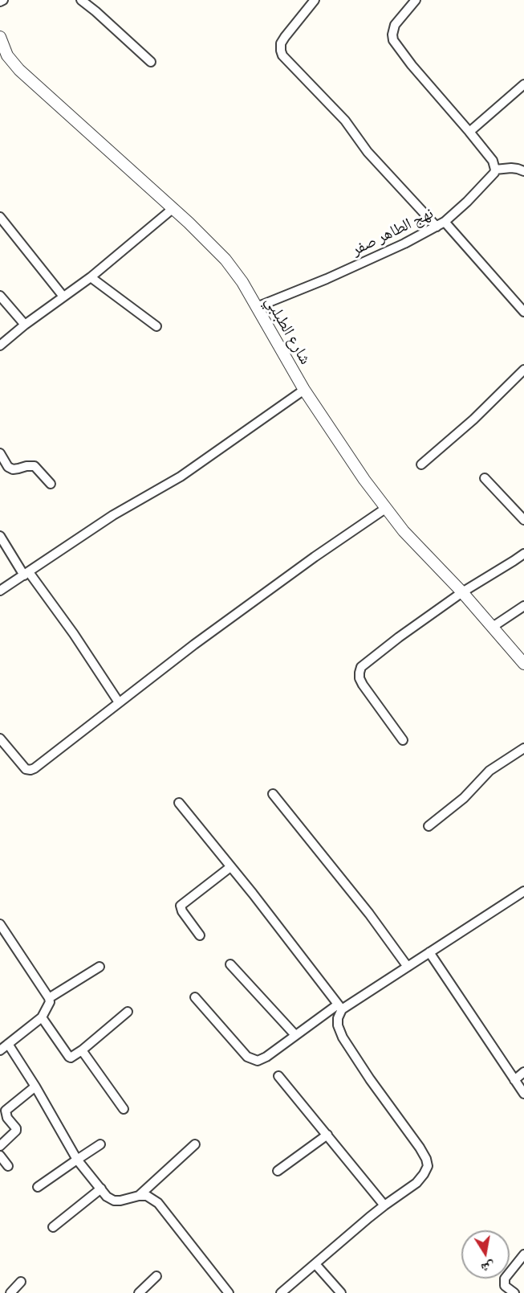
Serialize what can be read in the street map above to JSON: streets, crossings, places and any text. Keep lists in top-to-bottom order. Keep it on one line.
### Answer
{"streets":{"street":["نهج الطاهر صفر","شارع الطبلبي"]},"crossings":[["نهج الطاهر صفر","شارع الطبلبي"]],"north":"bottom"}
